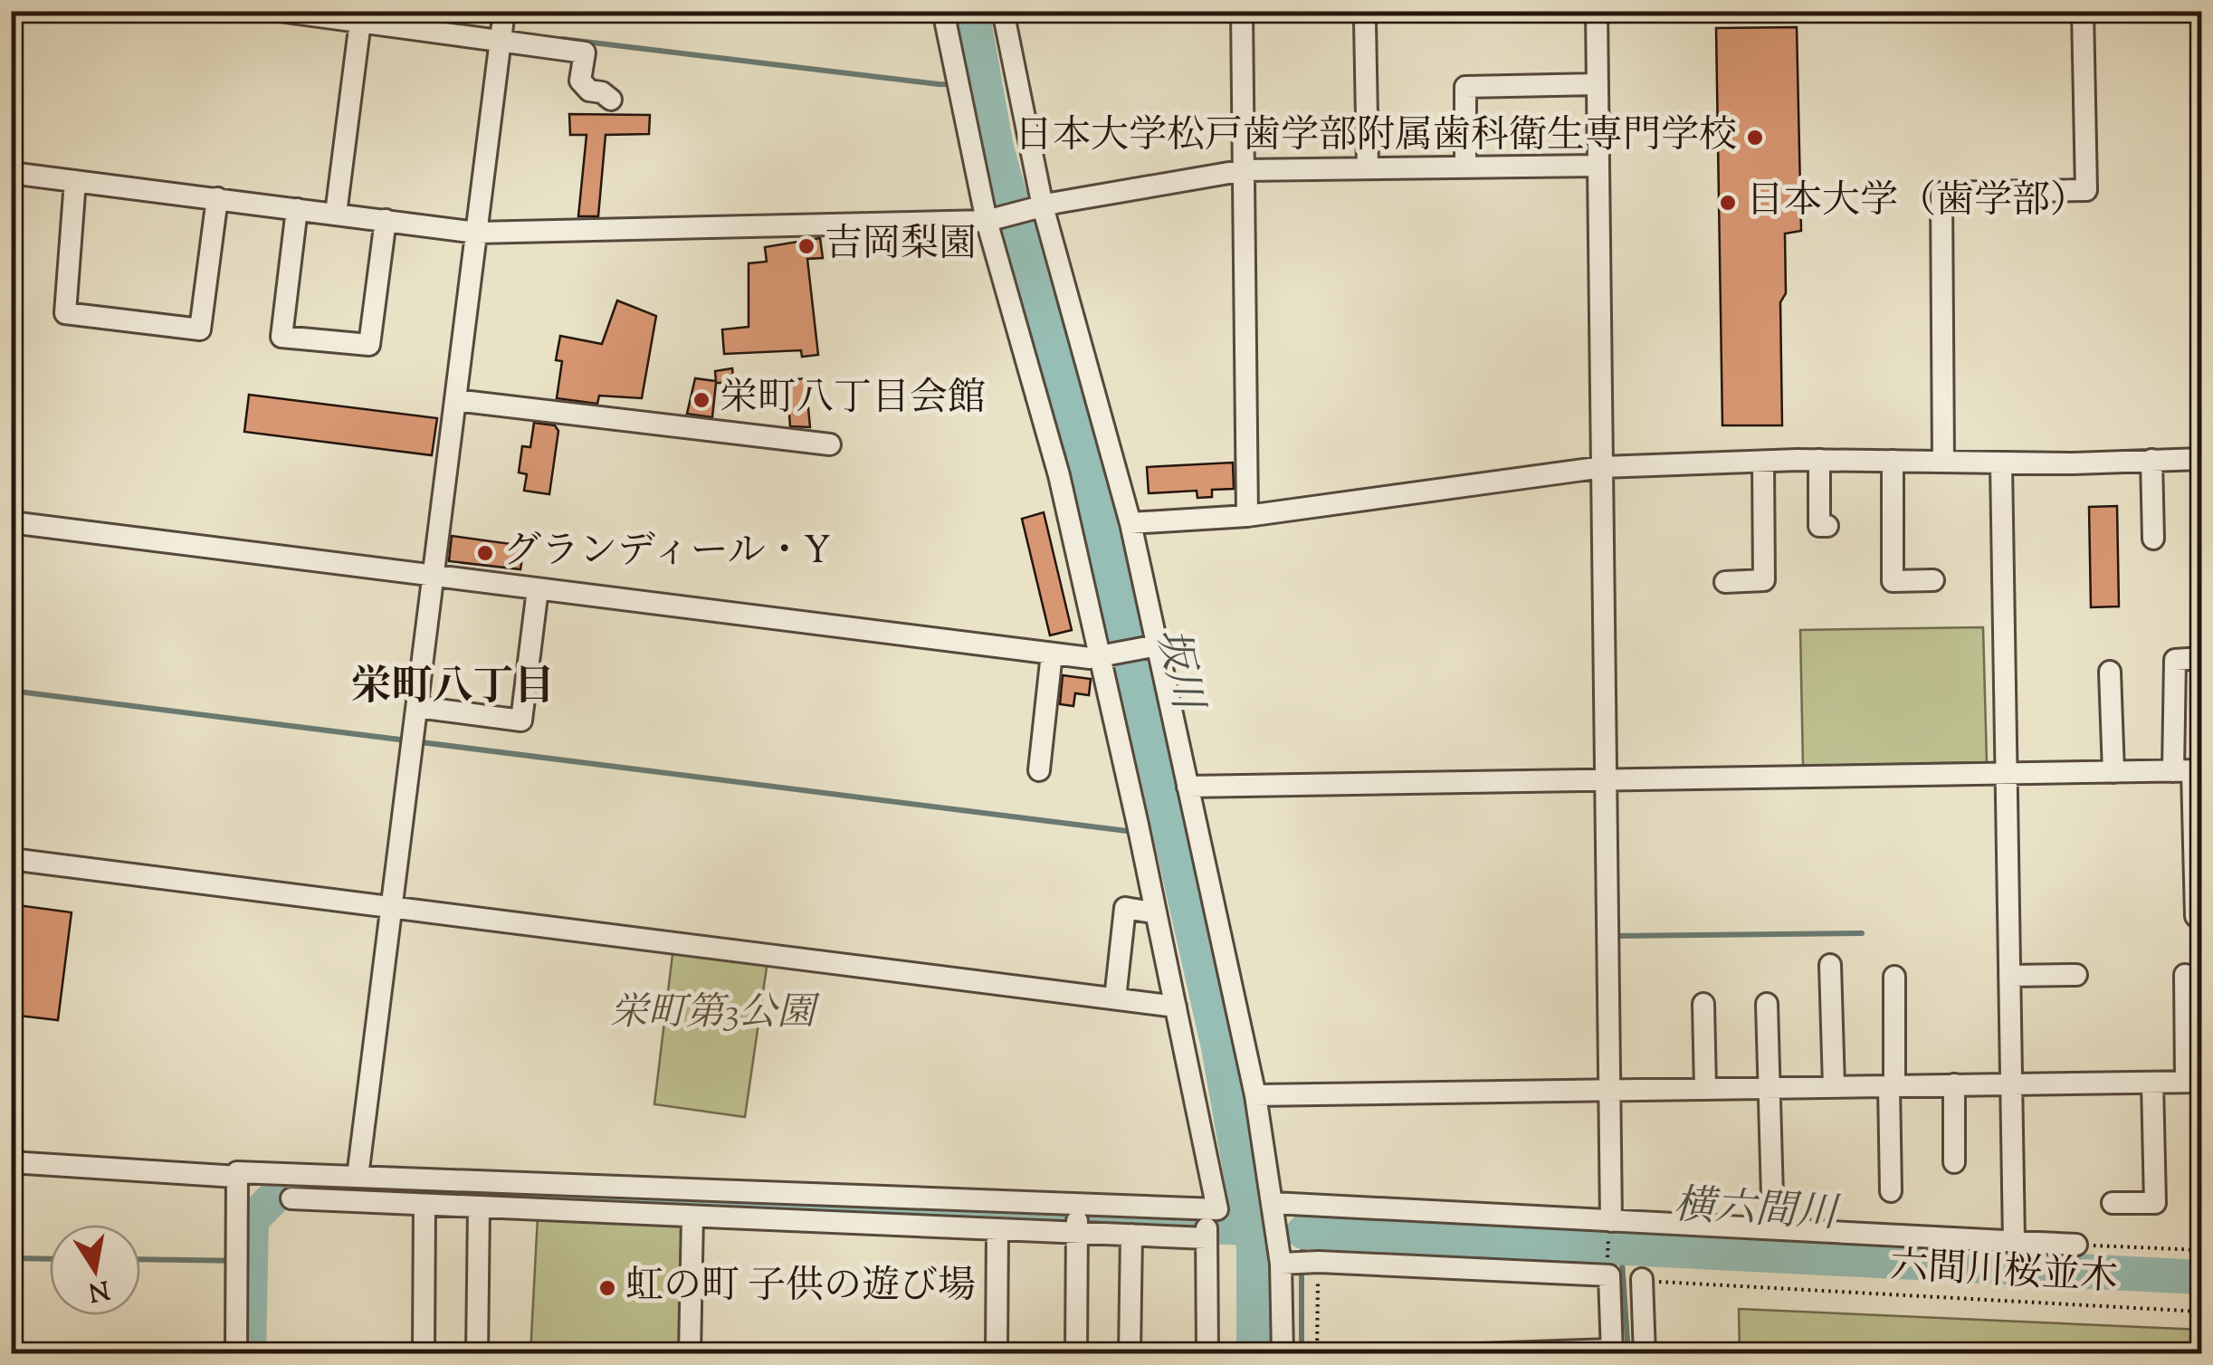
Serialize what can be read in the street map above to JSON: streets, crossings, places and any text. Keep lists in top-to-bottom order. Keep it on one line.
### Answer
{"streets":{"path":["六間川桜並木"]},"districts":["栄町八丁目"],"water":["坂川","横六間川"],"parks":["栄町第3公園"],"places":["日本大学松戸歯学部附属歯科衛生専門学校","日本大学（歯学部）","吉岡梨園","栄町八丁目会館","グランディール・Y","虹の町 子供の遊び場"],"north":"bottom"}
